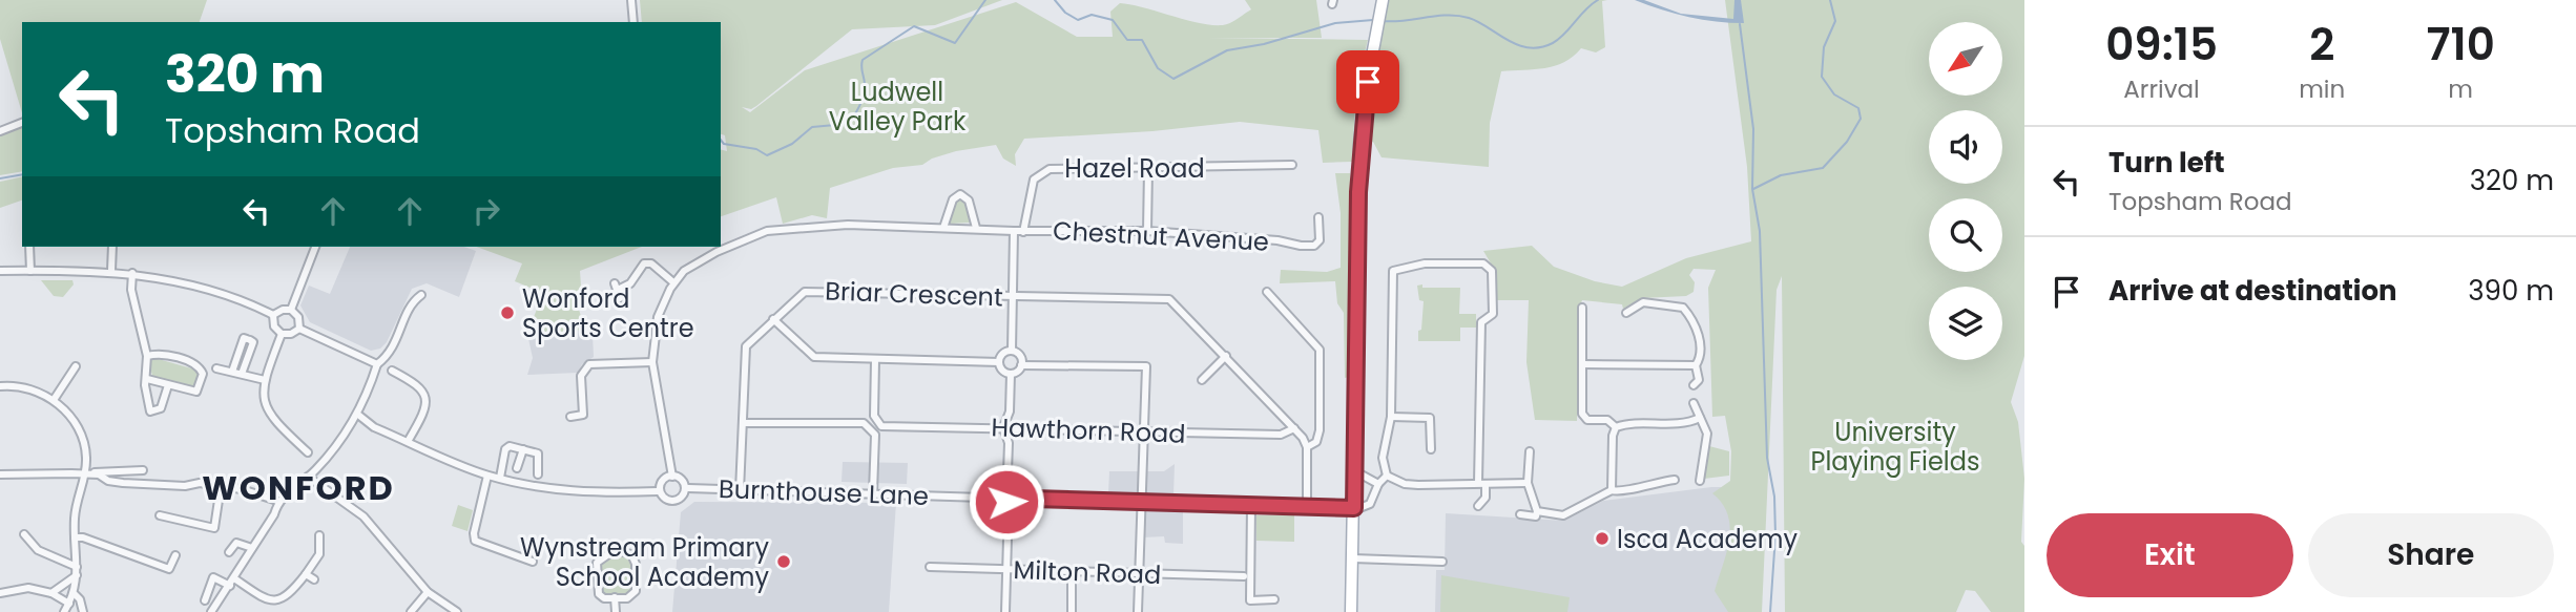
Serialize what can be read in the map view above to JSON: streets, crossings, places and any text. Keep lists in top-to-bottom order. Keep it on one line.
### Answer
{"streets":{"street":["Hazel Road","Chestnut Avenue","Briar Crescent","Hawthorn Road","Burnthouse Lane","Milton Road"]},"crossings":[["Hazel Road","Chestnut Avenue"],["Chestnut Avenue","Burnthouse Lane"],["Briar Crescent","Hawthorn Road"],["Briar Crescent","Burnthouse Lane"]],"districts":["WONFORD"],"parks":["Ludwell Valley Park","University Playing Fields"],"places":["Wonford Sports Centre","Isca Academy","Wynstream Primary School Academy"],"north":"bottom left","page":{"eta":["09:15","Arrival","2","min","710","m"],"turn":["320 m","Topsham Road"],"list":[{"name":"Turn left","note":"Topsham Road","value":"320 m"},{"name":"Arrive at destination","value":"390 m"}],"buttons":["Exit","Share"]}}
